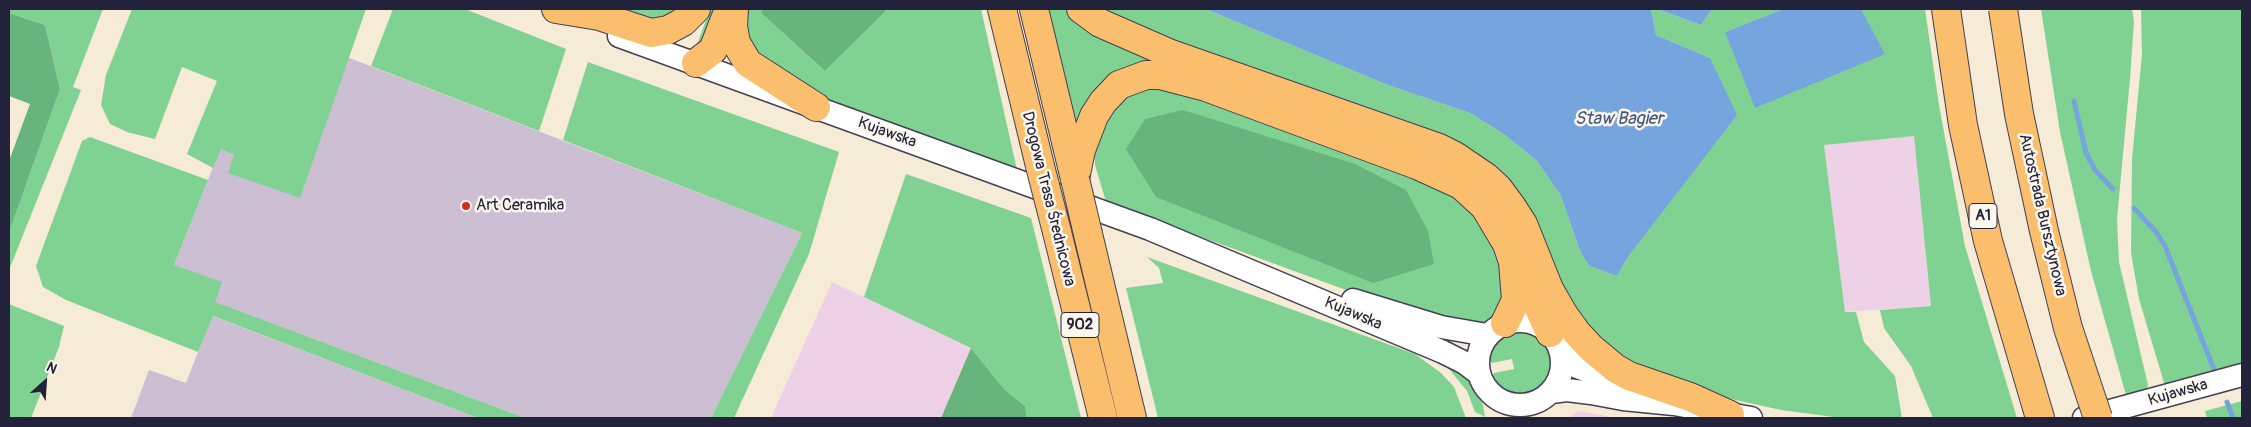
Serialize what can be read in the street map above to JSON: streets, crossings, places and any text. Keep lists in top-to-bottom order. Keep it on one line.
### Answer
{"streets":{"main road":["Drogowa Trasa Średnicowa","Autostrada Bursztynowa","A1","902"],"street":["Kujawska"]},"water":["Staw Bagier"],"places":["Art Ceramika"],"north":"top right"}
